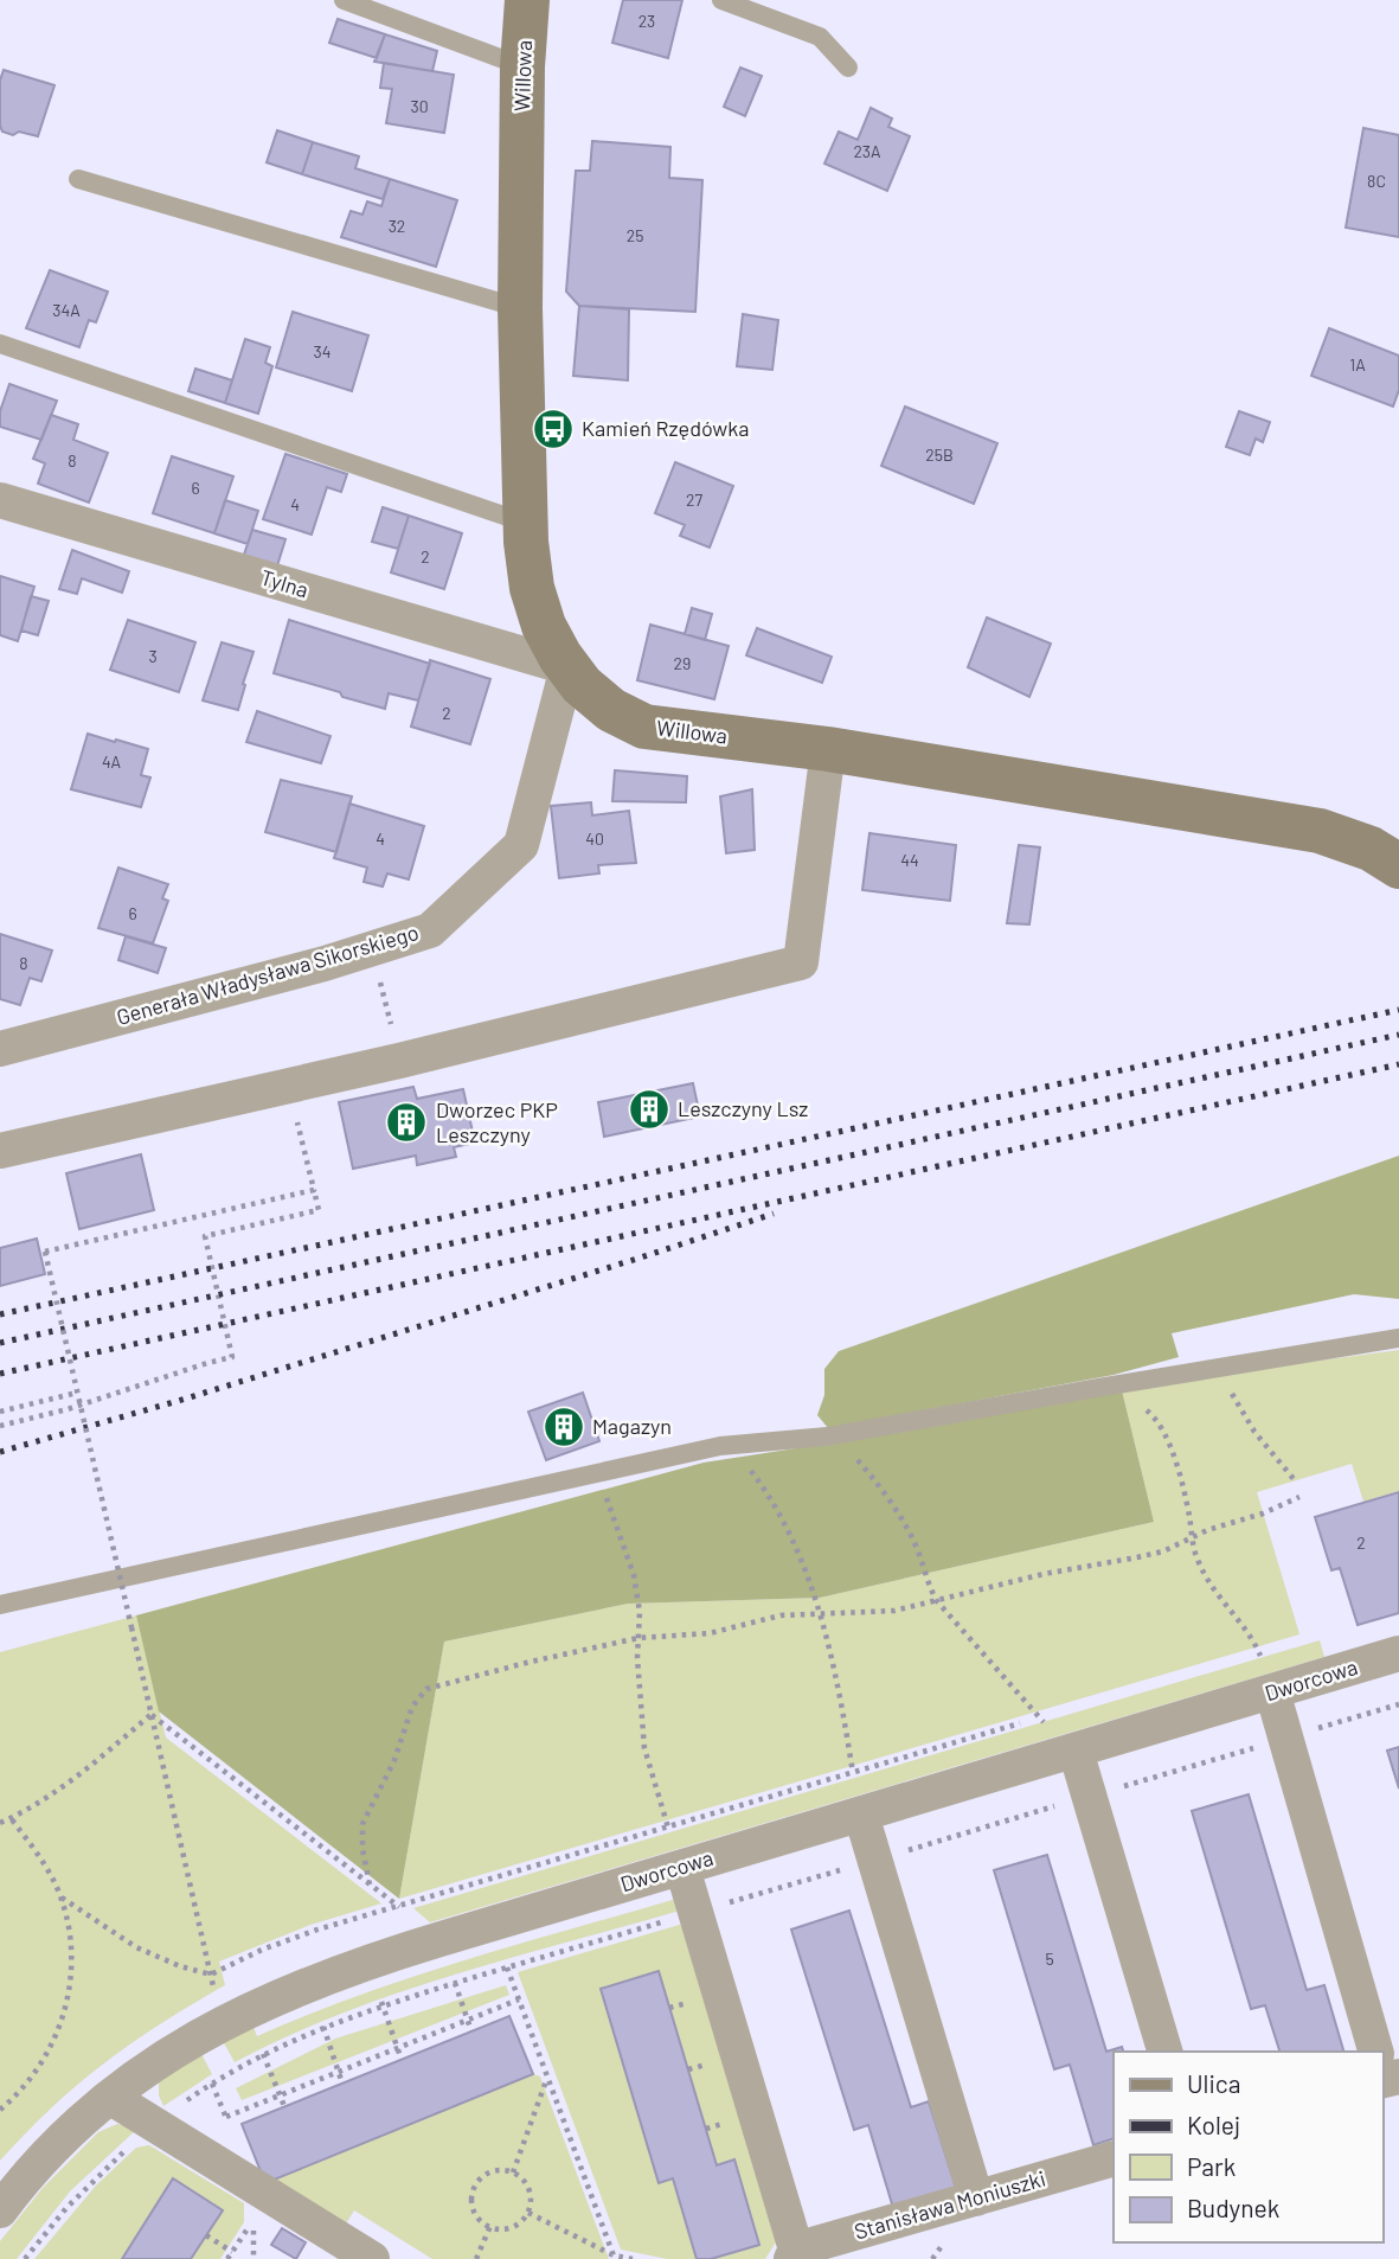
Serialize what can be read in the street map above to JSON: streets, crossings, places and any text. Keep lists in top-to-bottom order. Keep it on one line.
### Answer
{"streets":{"street":["Willowa","Tylna","Generała Władysława Sikorskiego","Dworcowa","Stanisława Moniuszki"]},"crossings":[["Willowa","Tylna"],["Willowa","Generała Władysława Sikorskiego"],["Tylna","Generała Władysława Sikorskiego"]],"places":{"bus stop":["Kamień Rzędówka"],"building":["Leszczyny Lsz","Dworzec PKP Leszczyny","Magazyn"]},"house_numbers":["23","30","23A","8C","32","25","34A","34","1A","25B","8","6","27","4","2","3","29","2","4A","4","40","44","6","8","2","5"],"legend":["Ulica","Kolej","Park","Budynek"]}
